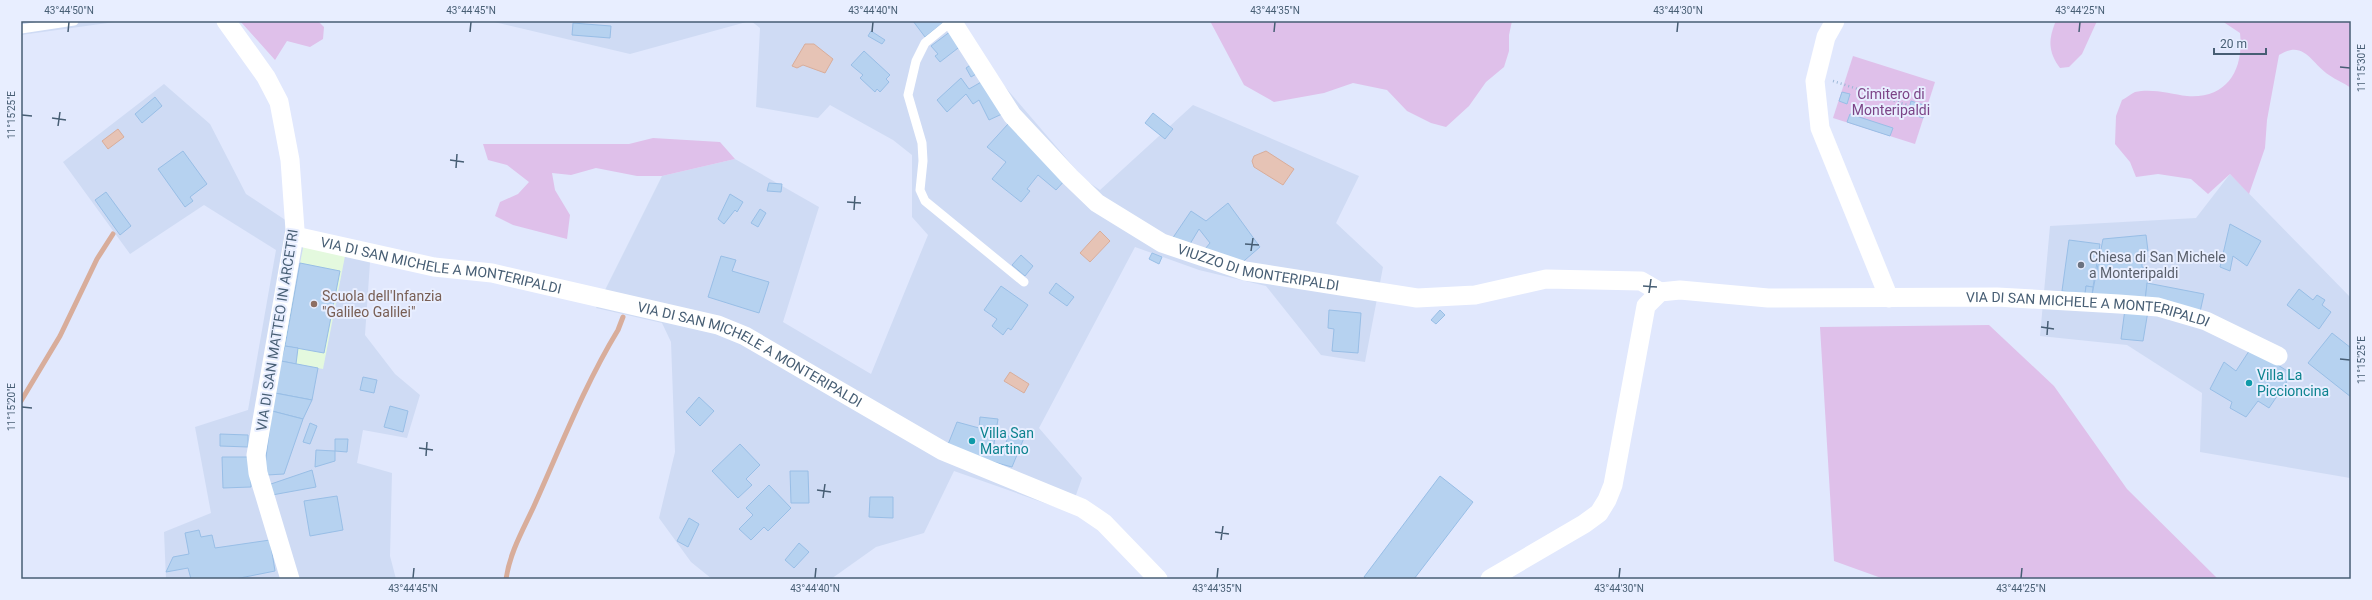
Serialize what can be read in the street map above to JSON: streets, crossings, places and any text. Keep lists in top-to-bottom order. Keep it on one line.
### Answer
{"streets":{"street":["VIA DI SAN MICHELE A MONTERIPALDI","VIUZZO DI MONTERIPALDI","VIA DI SAN MATTEO IN ARCETRI"]},"crossings":[["VIA DI SAN MICHELE A MONTERIPALDI","VIUZZO DI MONTERIPALDI"],["VIA DI SAN MICHELE A MONTERIPALDI","VIA DI SAN MATTEO IN ARCETRI"]],"parks":["Cimitero di Monteripaldi"],"places":["Chiesa di San Michele a Monteripaldi","Scuola dell'Infanzia \"Galileo Galilei\"","Villa La Piccioncina","Villa San Martino"],"scale_bar":"20 m","coordinates":["43°44'50\"N","43°44'45\"N","43°44'40\"N","43°44'35\"N","43°44'30\"N","43°44'25\"N","11°15'30\"E","11°15'25\"E","11°15'20\"E"]}
